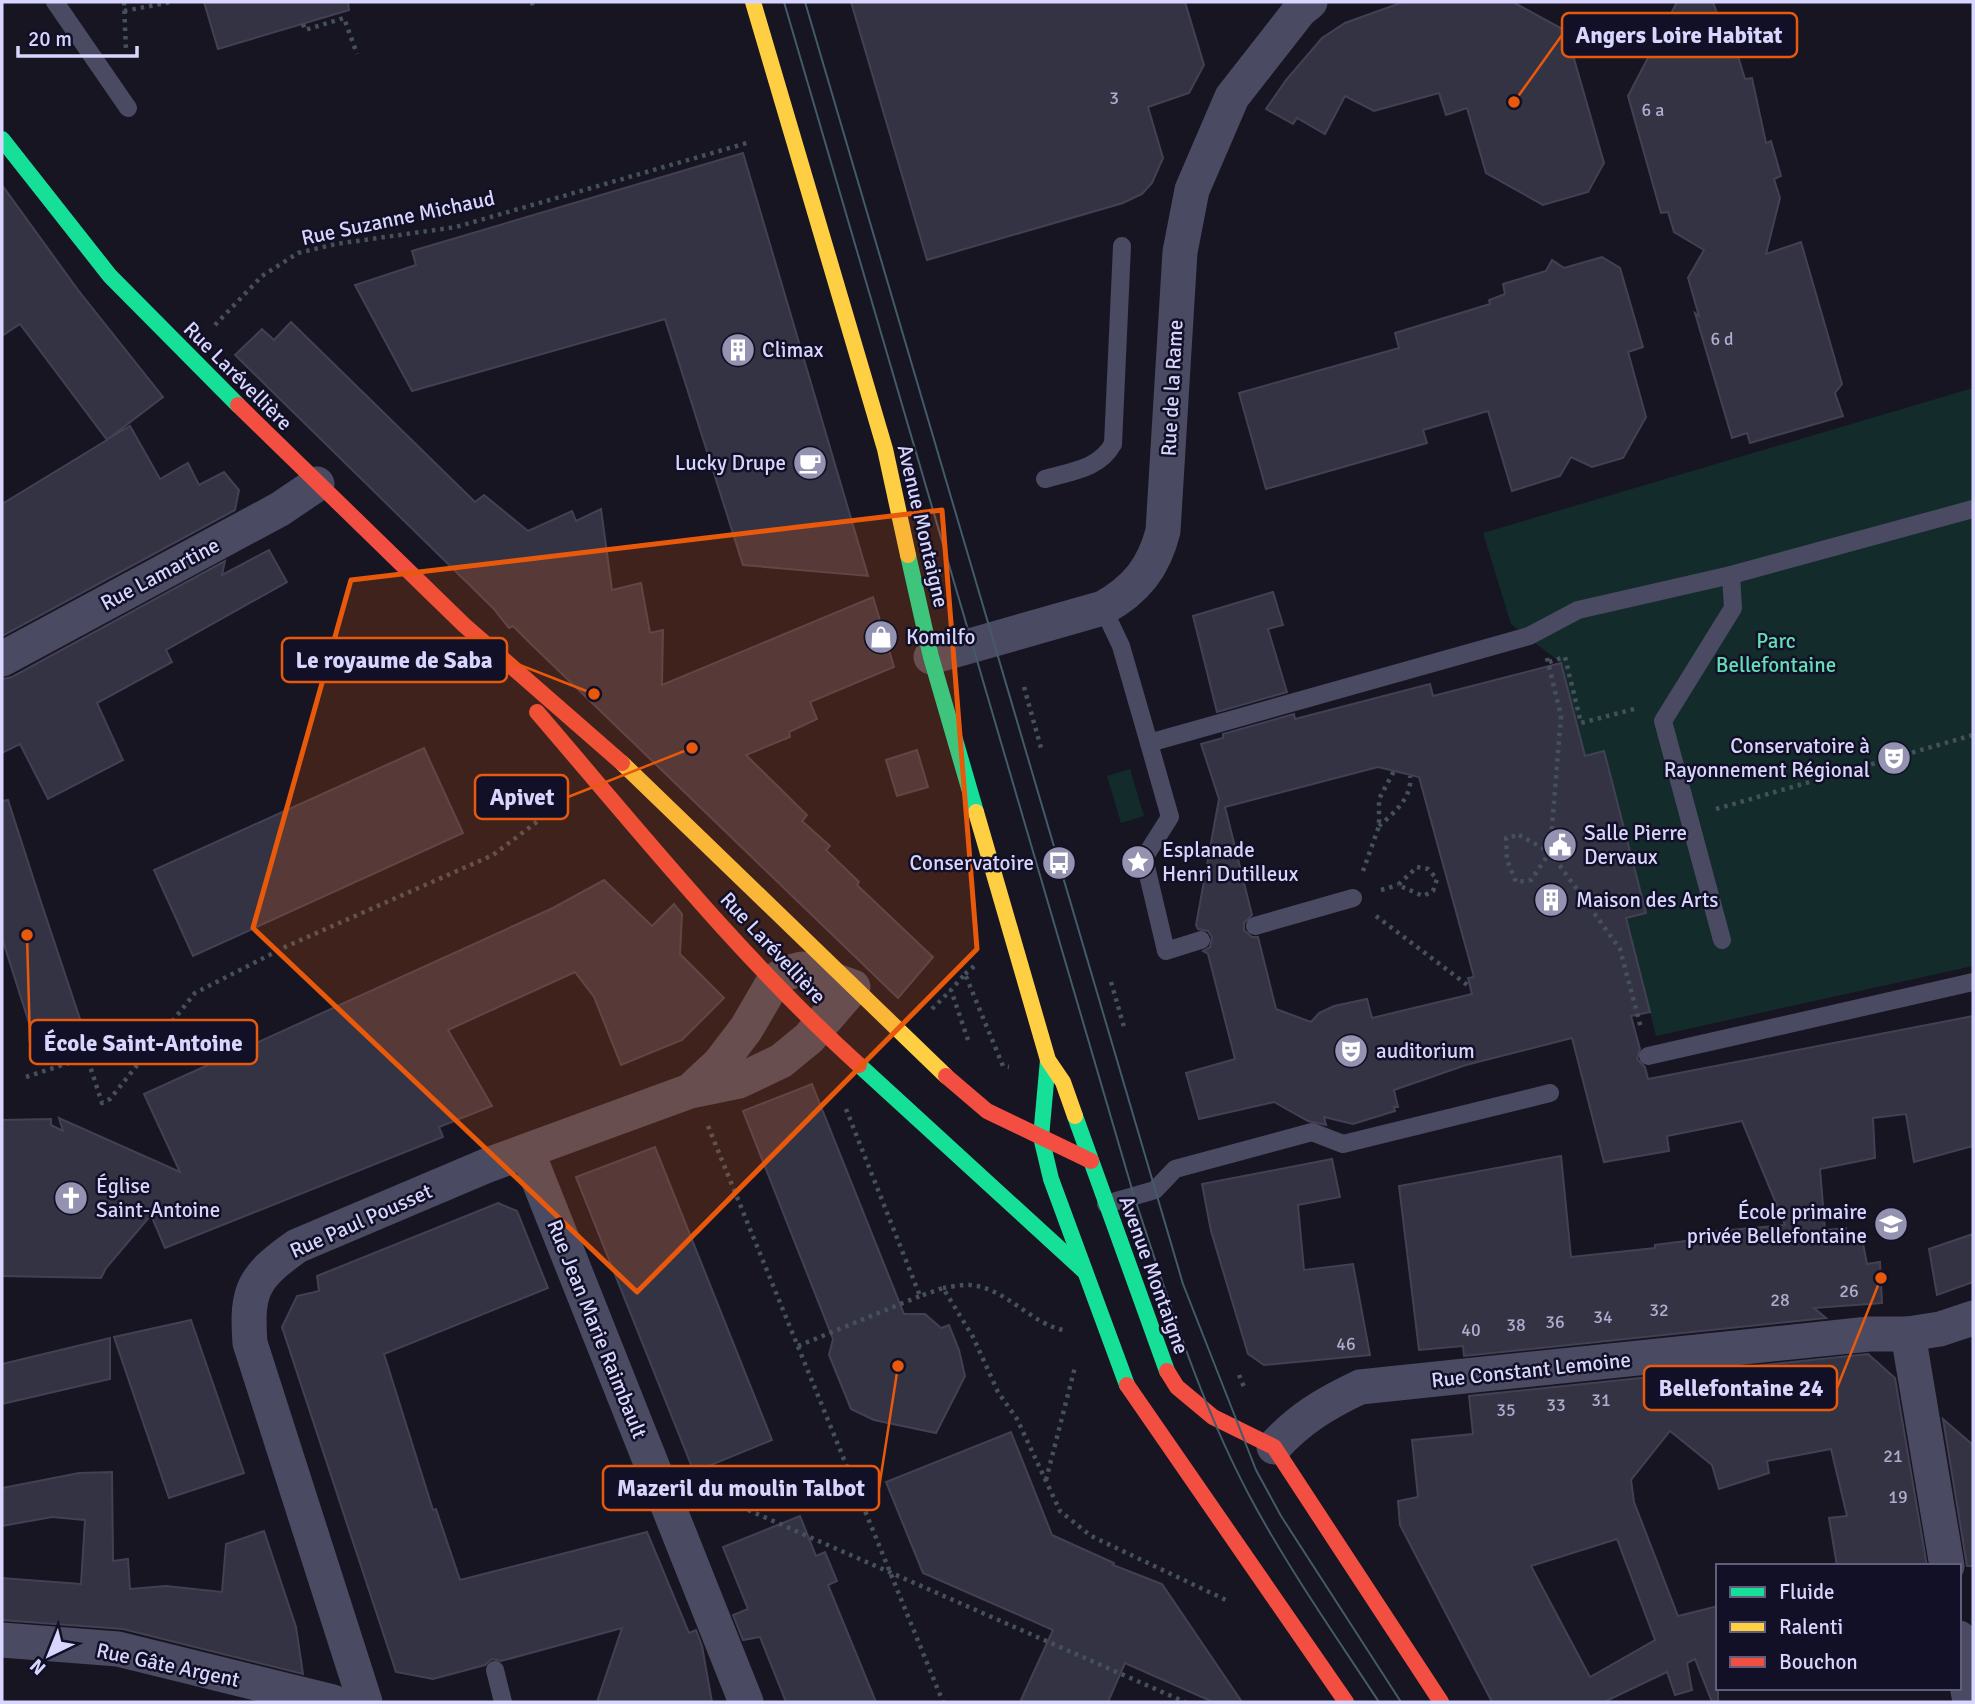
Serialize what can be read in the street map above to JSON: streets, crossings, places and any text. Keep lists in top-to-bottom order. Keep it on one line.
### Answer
{"streets":{"main road":["Rue Larévellière","Avenue Montaigne"],"street":["Rue de la Rame","Rue Lamartine","Rue Paul Pousset","Rue Jean Marie Raimbault","Rue Constant Lemoine","Rue Gâte Argent"],"path":["Rue Suzanne Michaud"]},"crossings":[["Rue Larévellière","Avenue Montaigne"],["Rue Larévellière","Rue Lamartine"],["Rue Larévellière","Rue Paul Pousset"],["Rue de la Rame","Avenue Montaigne"],["Avenue Montaigne","Rue Constant Lemoine"],["Rue Paul Pousset","Rue Jean Marie Raimbault"]],"parks":["Parc Bellefontaine"],"places":{"other":["Angers Loire Habitat","Le royaume de Saba","Apivet","École Saint-Antoine","Bellefontaine 24","Mazeril du moulin Talbot"],"building":["Climax","Maison des Arts"],"cafe":["Lucky Drupe"],"shop":["Komilfo"],"theatre":["Conservatoire à Rayonnement Régional","auditorium"],"public building":["Salle Pierre Dervaux"],"place":["Esplanade Henri Dutilleux"],"bus stop":["Conservatoire"],"church":["Église Saint-Antoine"],"school or university":["École primaire privée Bellefontaine"]},"house_numbers":["3","6 a","6 d","26","28","32","34","36","38","40","46","31","33","35","21","19"],"legend":["Fluide","Ralenti","Bouchon"],"scale_bar":"20 m","north":"bottom left"}
